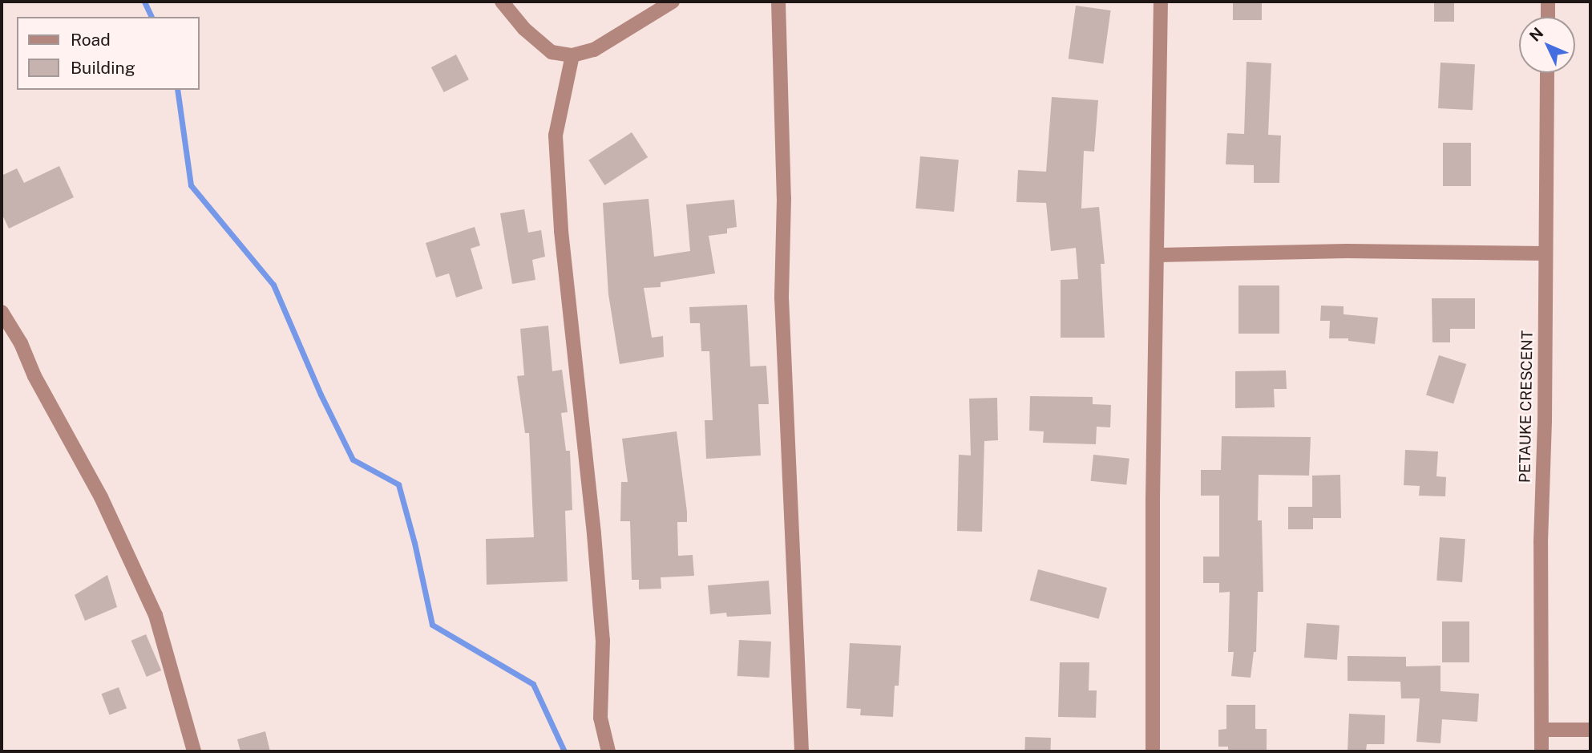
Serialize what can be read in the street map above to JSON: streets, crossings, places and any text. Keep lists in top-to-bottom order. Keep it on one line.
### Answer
{"streets":{"street":["PETAUKE CRESCENT"]},"legend":["Road","Building"],"north":"top left"}
